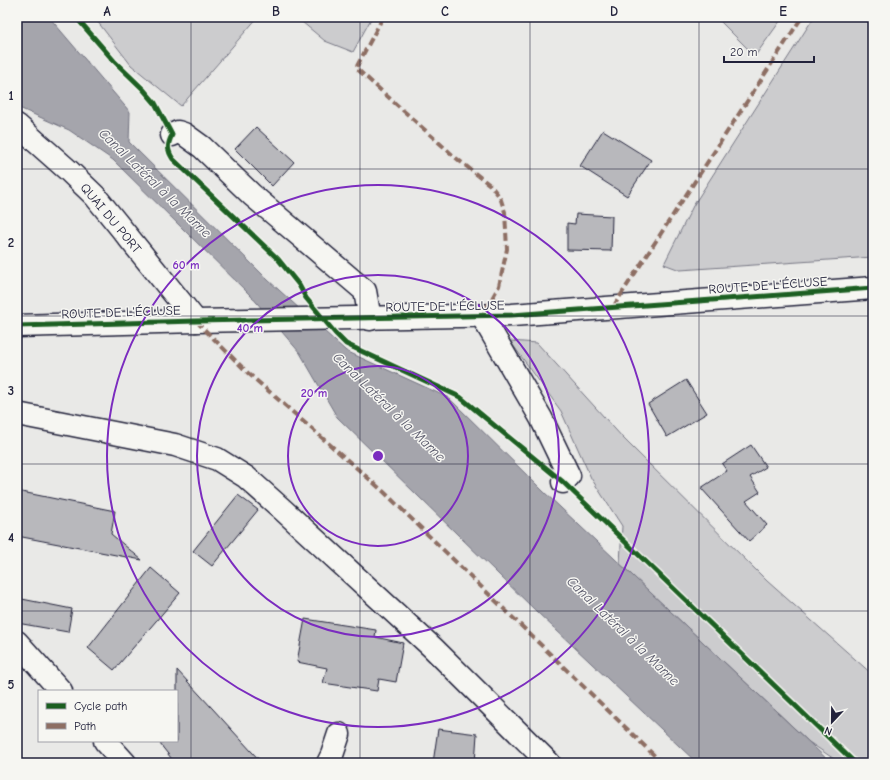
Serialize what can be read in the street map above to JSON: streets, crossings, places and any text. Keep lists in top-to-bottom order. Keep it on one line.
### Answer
{"streets":{"street":["QUAI DU PORT","ROUTE DE L'ÉCLUSE"]},"crossings":[["QUAI DU PORT","ROUTE DE L'ÉCLUSE"]],"water":["Canal Latéral à la Marne"],"legend":["Cycle path","Path"],"scale_bar":"20 m","north":"bottom","grid":{"columns":["A","B","C","D","E"],"rows":["1","2","3","4","5"]},"rings":["60 m","40 m","20 m"]}
